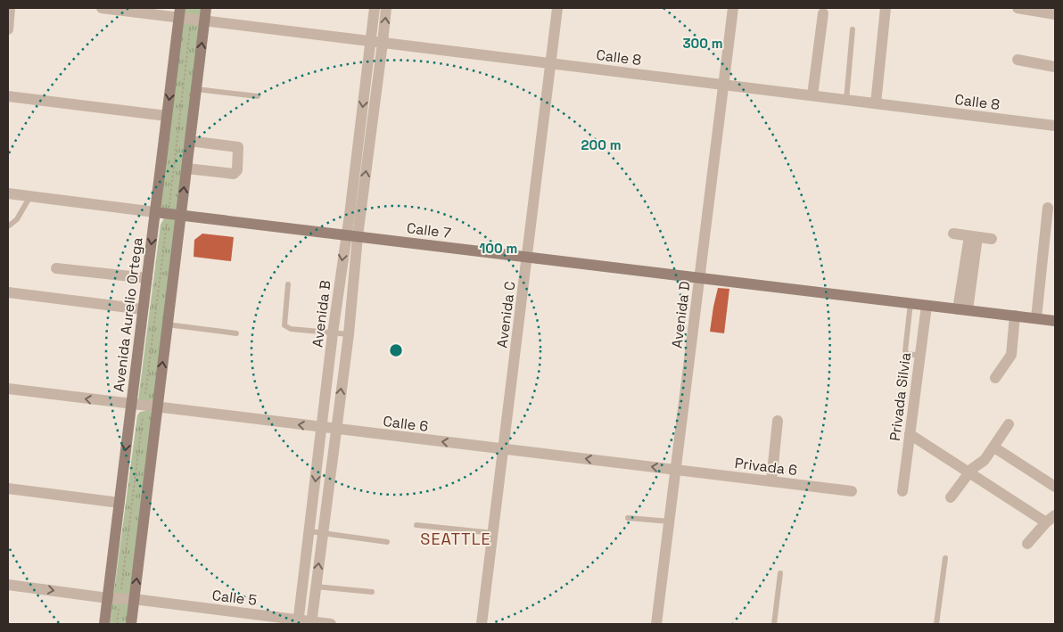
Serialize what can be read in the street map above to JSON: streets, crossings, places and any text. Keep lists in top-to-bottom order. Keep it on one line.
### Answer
{"streets":{"main road":["Calle 7","Avenida Aurelio Ortega"],"street":["Calle 8","Avenida B","Avenida C","Avenida D","Privada Silvia","Calle 6","Privada 6","Calle 5"]},"crossings":[["Calle 8","Avenida B"],["Calle 8","Avenida Aurelio Ortega"],["Calle 8","Avenida C"],["Calle 8","Avenida D"],["Calle 7","Avenida B"],["Calle 7","Avenida Aurelio Ortega"],["Calle 7","Avenida C"],["Calle 7","Avenida D"],["Calle 7","Privada Silvia"],["Avenida B","Calle 6"],["Avenida B","Calle 5"],["Avenida Aurelio Ortega","Calle 6"],["Avenida Aurelio Ortega","Calle 5"],["Avenida C","Calle 6"],["Avenida D","Calle 6"],["Avenida D","Privada 6"],["Calle 6","Privada 6"]],"districts":["SEATTLE"],"rings":["300 m","200 m","100 m"]}
